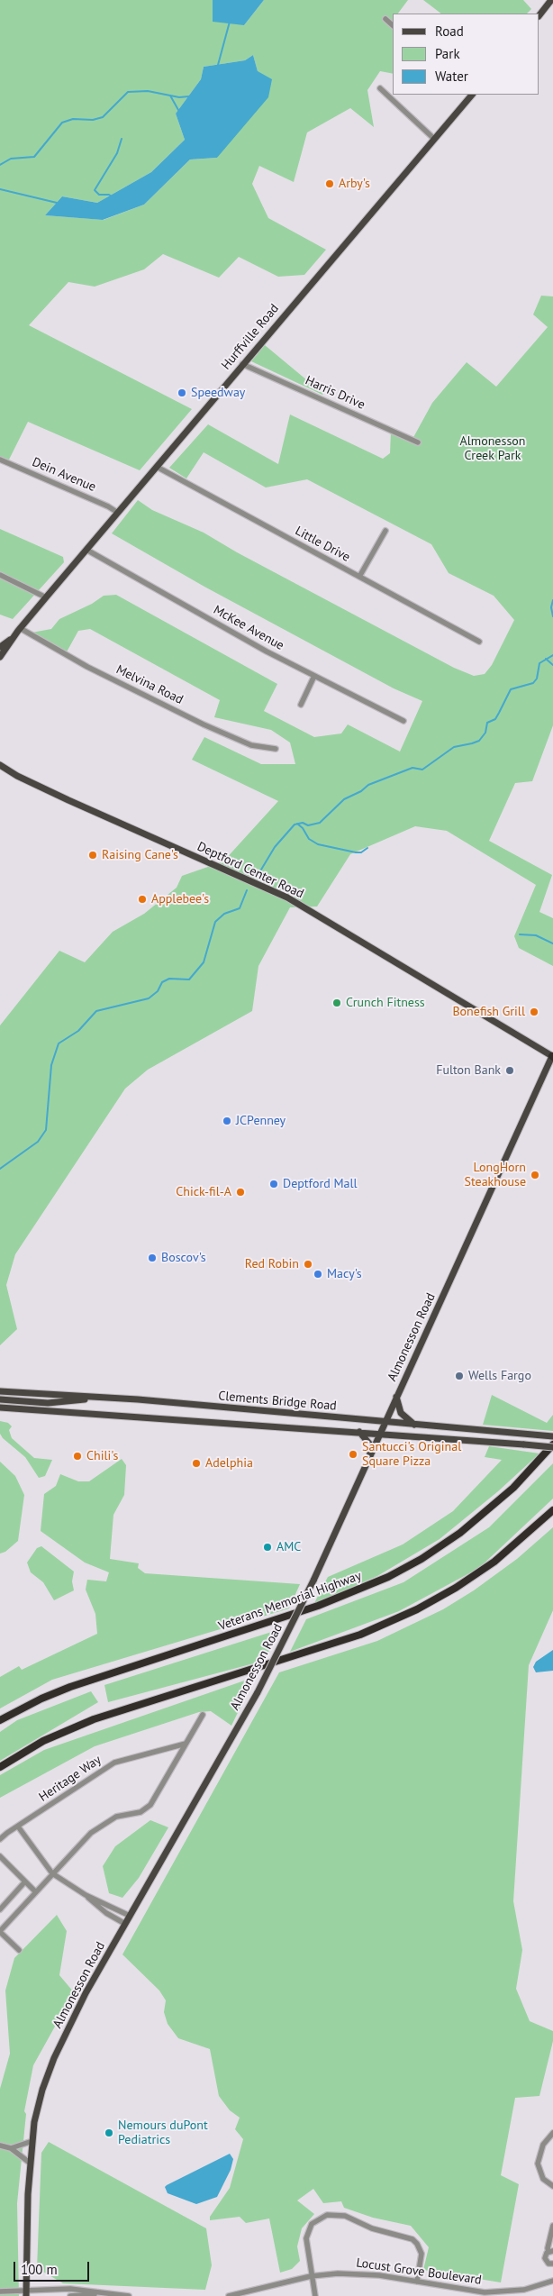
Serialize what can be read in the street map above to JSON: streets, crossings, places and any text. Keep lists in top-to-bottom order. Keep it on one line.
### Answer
{"streets":{"highway":["Veterans Memorial Highway"],"main road":["Hurffville Road","Deptford Center Road","Almonesson Road","Clements Bridge Road"],"street":["Harris Drive","Dein Avenue","Little Drive","McKee Avenue","Melvina Road","Heritage Way","Locust Grove Boulevard"]},"crossings":[["Hurffville Road","Harris Drive"],["Hurffville Road","Dein Avenue"],["Hurffville Road","Little Drive"],["Hurffville Road","McKee Avenue"],["Hurffville Road","Melvina Road"],["Deptford Center Road","Almonesson Road"],["Almonesson Road","Clements Bridge Road"],["Clements Bridge Road","Veterans Memorial Highway"]],"parks":["Almonesson Creek Park"],"places":["Arby's","Speedway","Raising Cane's","Applebee's","Crunch Fitness","Bonefish Grill","Fulton Bank","JCPenney","LongHorn Steakhouse","Deptford Mall","Chick-fil-A","Boscov's","Red Robin","Macy's","Wells Fargo","Santucci's Original Square Pizza","Chili's","Adelphia","AMC","Nemours duPont Pediatrics"],"legend":["Road","Park","Water"],"scale_bar":"100 m"}
